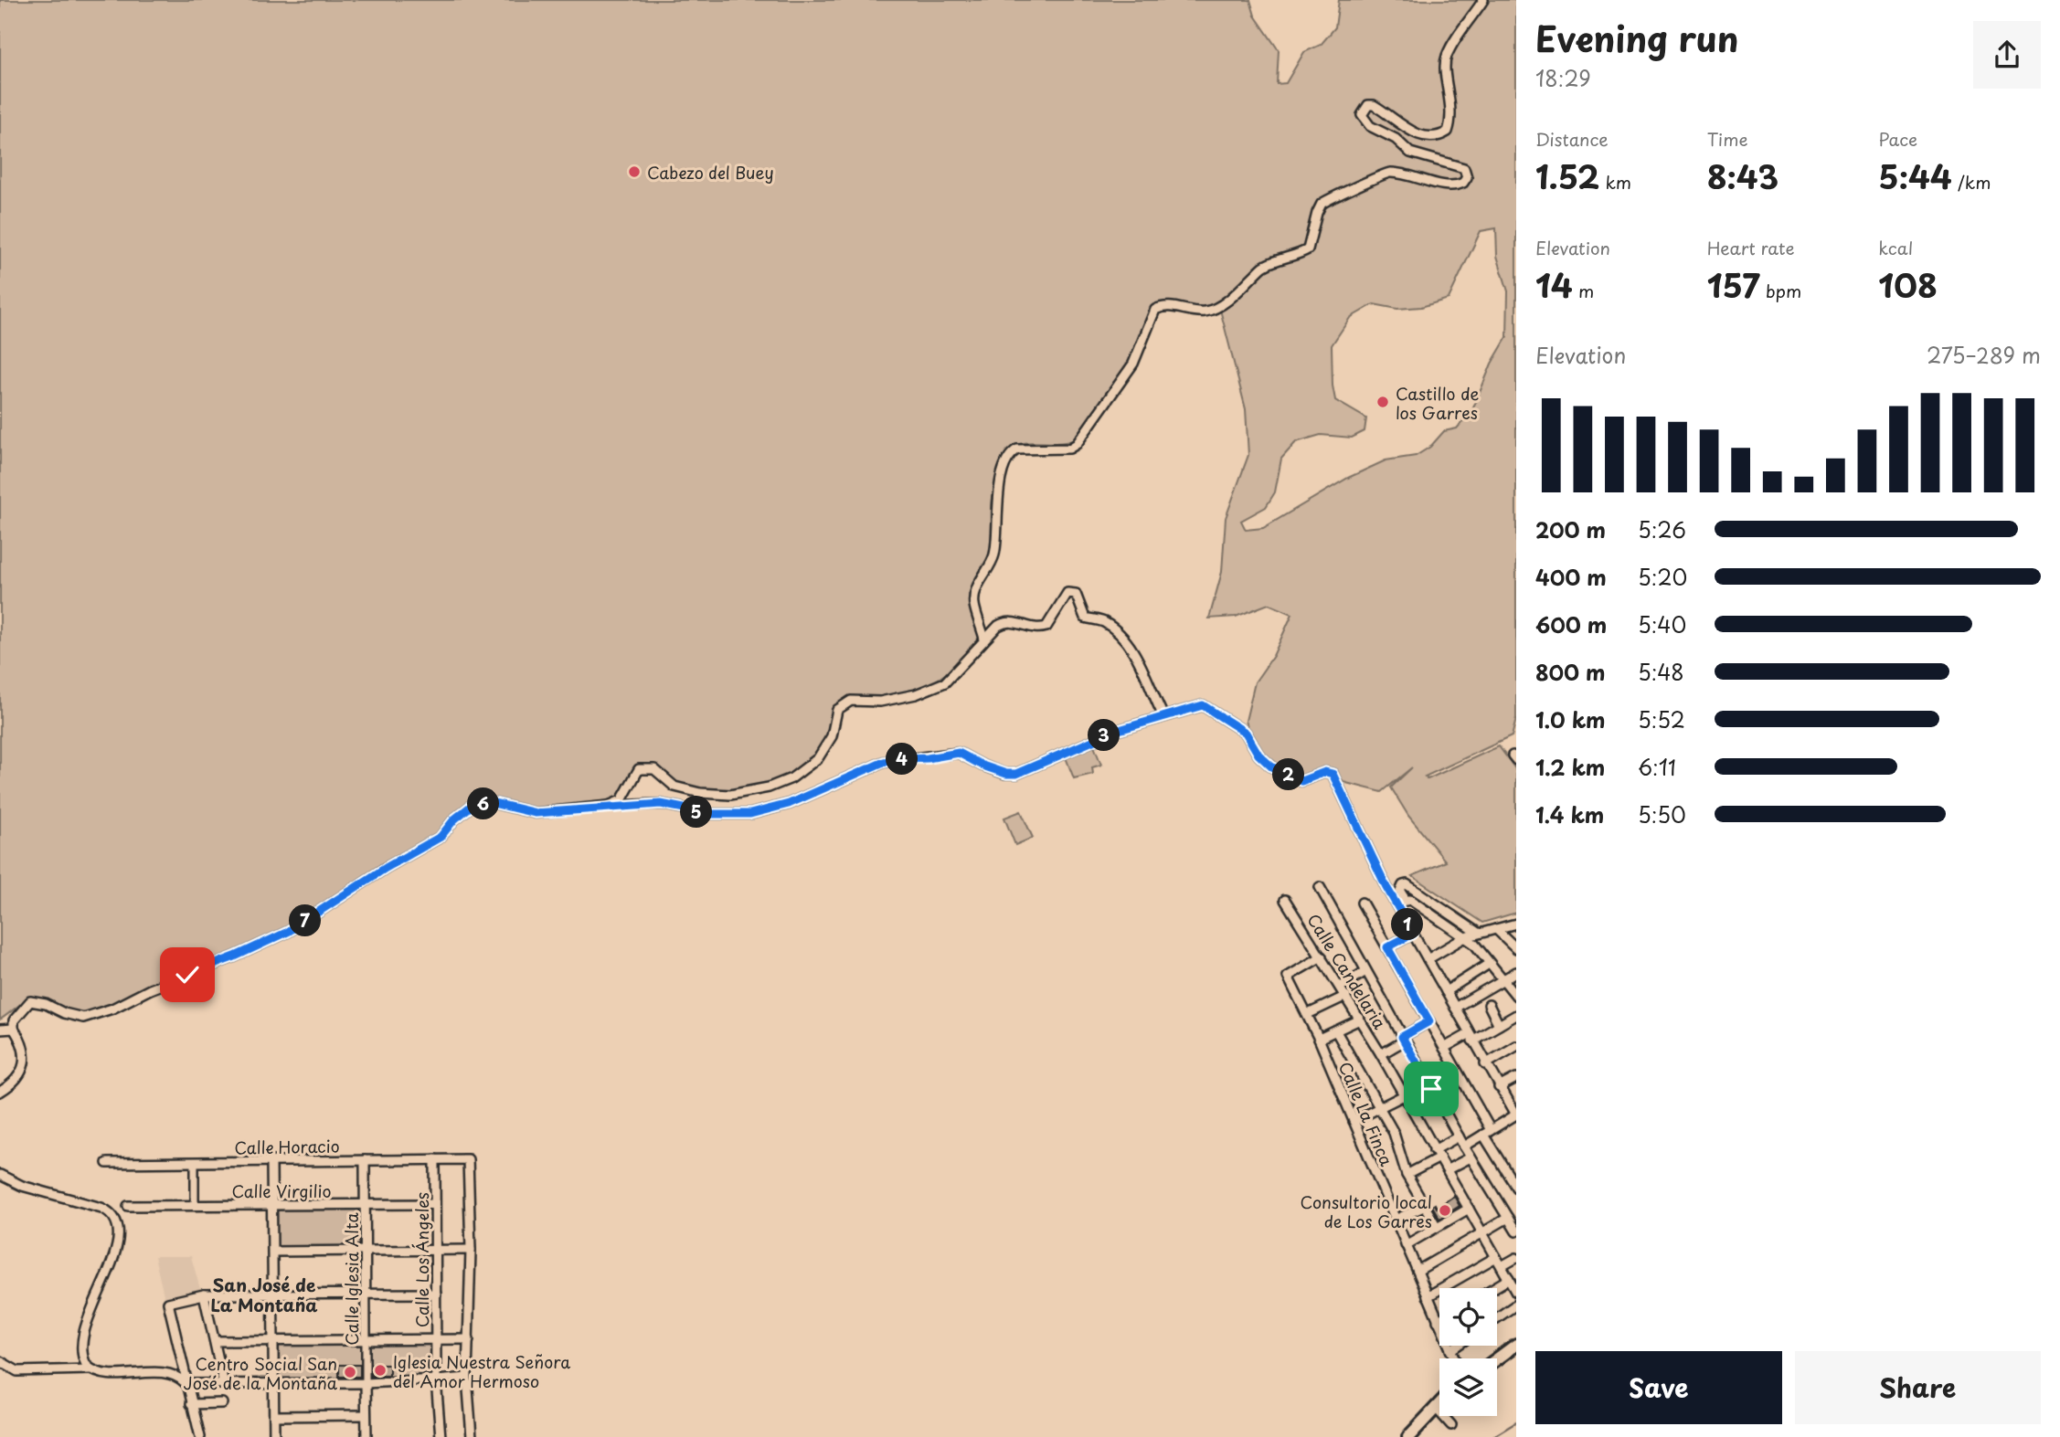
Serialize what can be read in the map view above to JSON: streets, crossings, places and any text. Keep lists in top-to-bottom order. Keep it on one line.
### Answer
{"streets":{"street":["Calle Candelaria","Calle La Finca","Calle Horacio","Calle Virgilio","Calle Los Ángeles","Calle Iglesia Alta"]},"crossings":[["Calle Candelaria","Calle La Finca"],["Calle Horacio","Calle Los Ángeles"],["Calle Horacio","Calle Iglesia Alta"],["Calle Virgilio","Calle Los Ángeles"],["Calle Virgilio","Calle Iglesia Alta"]],"districts":["San José de La Montaña"],"places":["Cabezo del Buey","Castillo de los Garres","Consultorio local de Los Garres","Iglesia Nuestra Señora del Amor Hermoso","Centro Social San José de la Montaña"],"page":{"heading":["Evening run","18:29"],"stats":[["Distance","1.52 km"],["Time","8:43"],["Pace","5:44 /km"],["Elevation","14 m"],["Heart rate","157 bpm"],["kcal","108"]],"chart":["Elevation","275–289 m"],"list":[{"name":"200 m","note":"5:26"},{"name":"400 m","note":"5:20"},{"name":"600 m","note":"5:40"},{"name":"800 m","note":"5:48"},{"name":"1.0 km","note":"5:52"},{"name":"1.2 km","note":"6:11"},{"name":"1.4 km","note":"5:50"}],"pins":["3","4","2","6","5","7","1"],"buttons":["Save","Share"]}}
